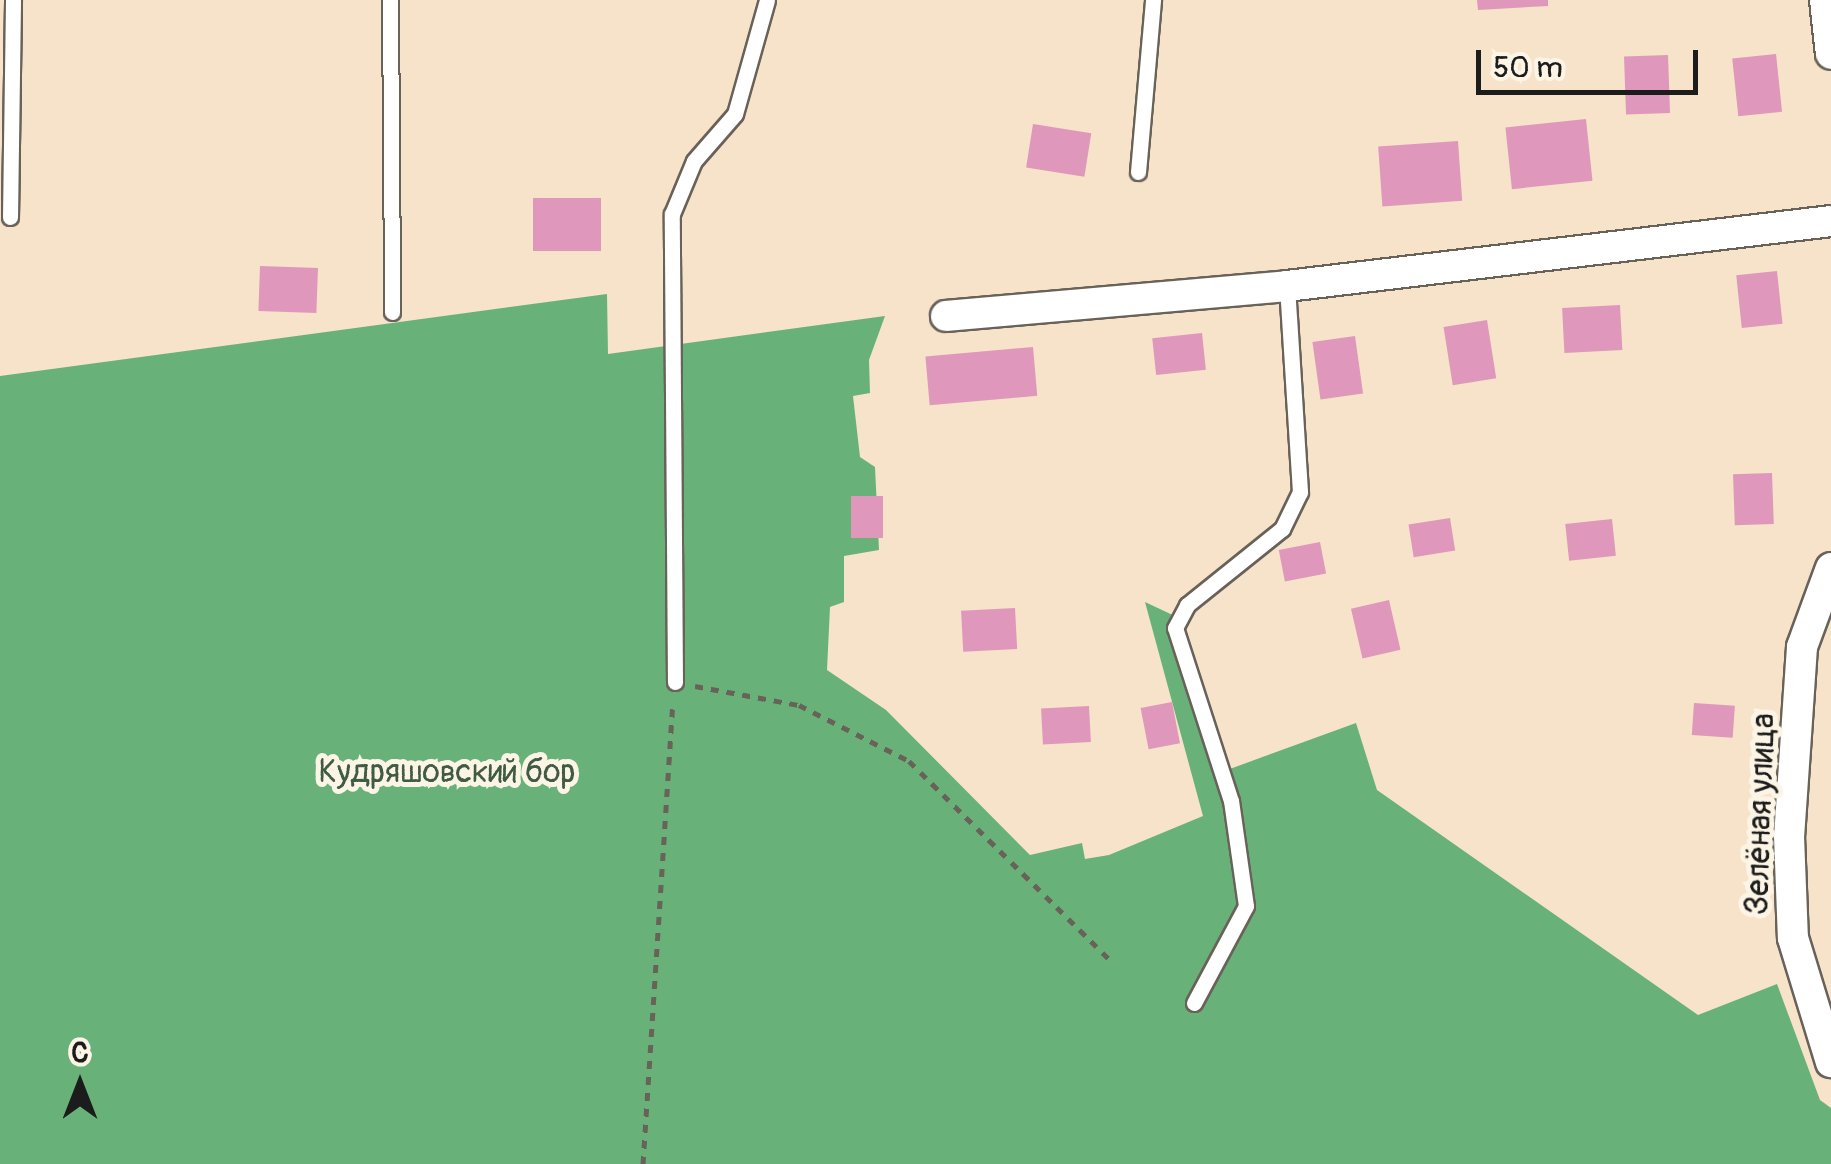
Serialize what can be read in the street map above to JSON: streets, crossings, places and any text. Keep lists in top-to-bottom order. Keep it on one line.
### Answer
{"streets":{"street":["Зелёная улица"]},"parks":["Кудряшовский бор"],"scale_bar":"50 m","north":"top"}
